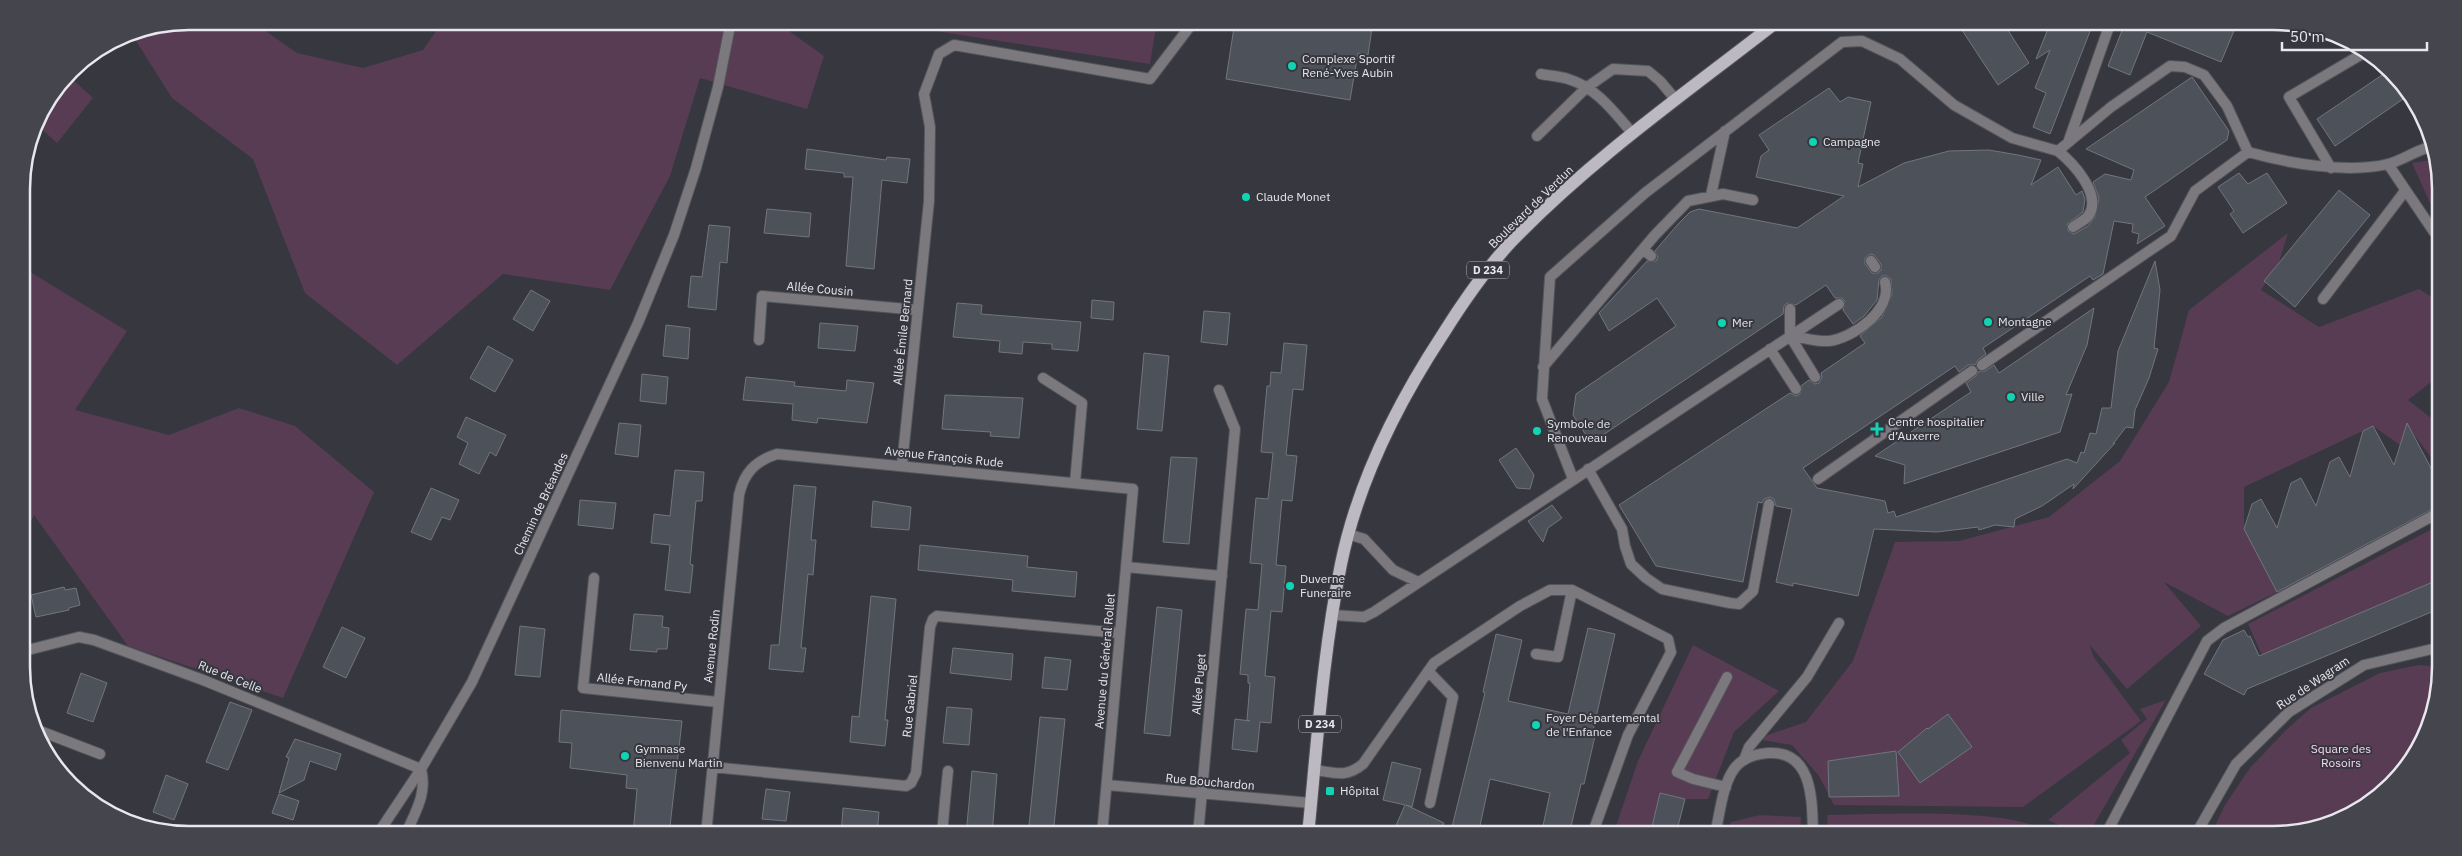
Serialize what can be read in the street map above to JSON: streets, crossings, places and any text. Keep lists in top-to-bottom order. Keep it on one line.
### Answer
{"streets":{"main road":["Boulevard de Verdun","D 234"],"street":["Allée Cousin","Allée Émile Bernard","Avenue François Rude","Chemin de Bréandes","Avenue Rodin","Avenue du Général Rollet","Rue de Celle","Allée Fernand Py","Rue de Wagram","Allée Puget","Rue Gabriel","Rue Bouchardon"]},"crossings":[["Boulevard de Verdun","D 234"],["D 234","Rue Bouchardon"],["Allée Cousin","Allée Émile Bernard"],["Allée Émile Bernard","Avenue François Rude"],["Avenue François Rude","Avenue Rodin"],["Avenue François Rude","Avenue du Général Rollet"],["Chemin de Bréandes","Rue de Celle"],["Avenue Rodin","Allée Fernand Py"],["Avenue Rodin","Rue Gabriel"],["Avenue du Général Rollet","Rue Gabriel"],["Avenue du Général Rollet","Rue Bouchardon"],["Allée Puget","Rue Bouchardon"]],"parks":["Square des Rosoirs"],"places":{"other":["Complexe Sportif René-Yves Aubin","Campagne","Claude Monet","Montagne","Mer","Ville","Symbole de Renouveau","Duverne Funeraire","Foyer Départemental de l'Enfance","Gymnase Bienvenu Martin"],"health":["Centre hospitalier d’Auxerre"],"transit":["Hôpital"]},"scale_bar":"50 m"}
